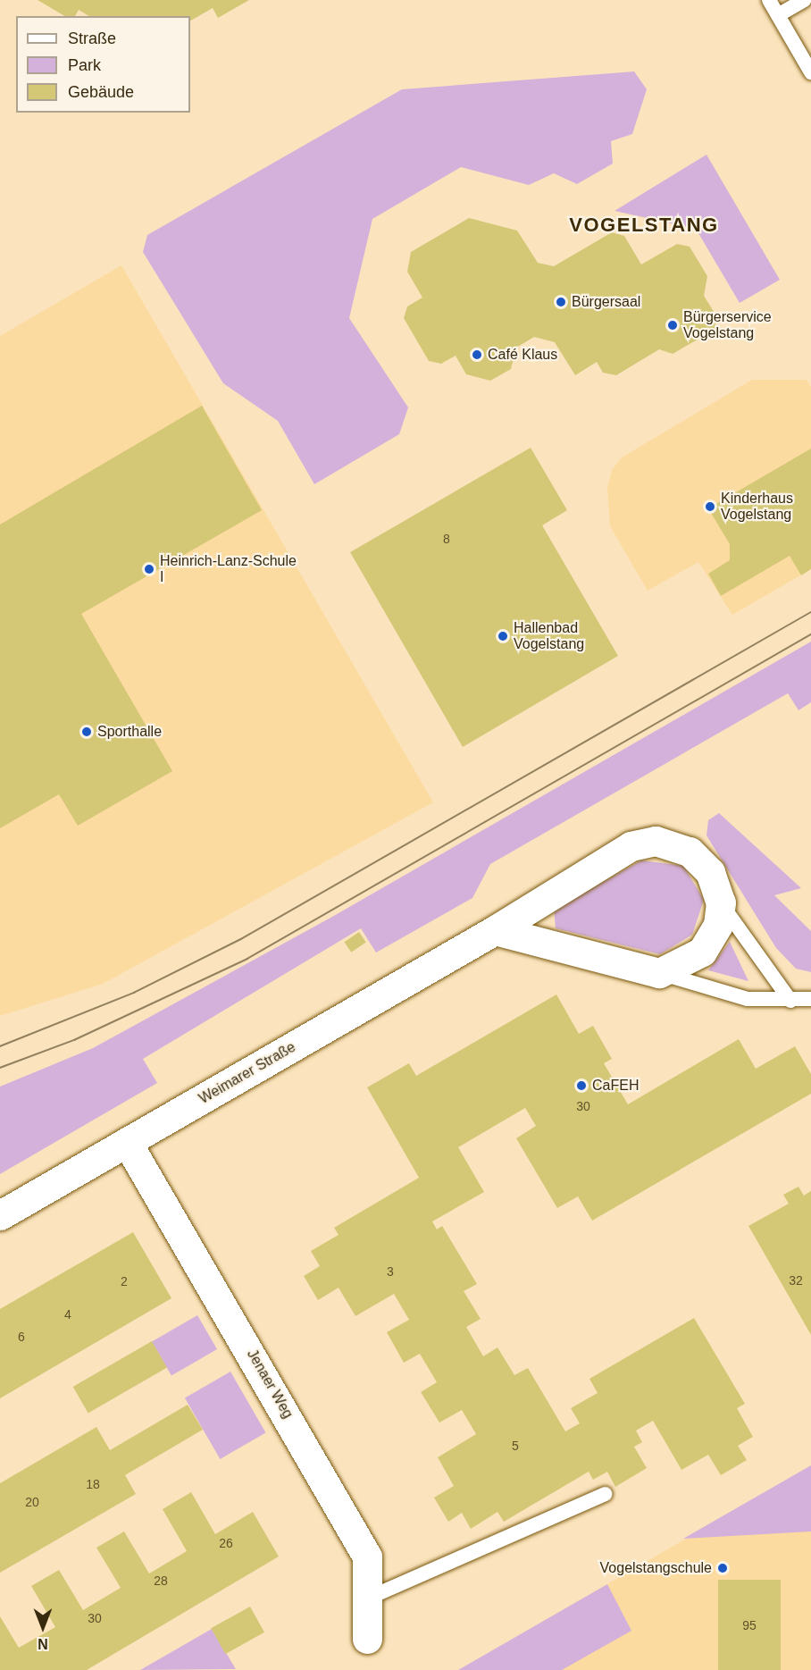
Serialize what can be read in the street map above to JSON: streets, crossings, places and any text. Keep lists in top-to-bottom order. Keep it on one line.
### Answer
{"streets":{"street":["Weimarer Straße","Jenaer Weg"]},"crossings":[["Weimarer Straße","Jenaer Weg"]],"districts":["VOGELSTANG"],"places":["Bürgersaal","Bürgerservice Vogelstang","Café Klaus","Kinderhaus Vogelstang","Heinrich-Lanz-Schule I","Hallenbad Vogelstang","Sporthalle","CaFEH","Vogelstangschule"],"house_numbers":["8","30","3","32","2","4","6","5","18","20","26","28","30","95"],"legend":["Straße","Park","Gebäude"],"north":"bottom"}
